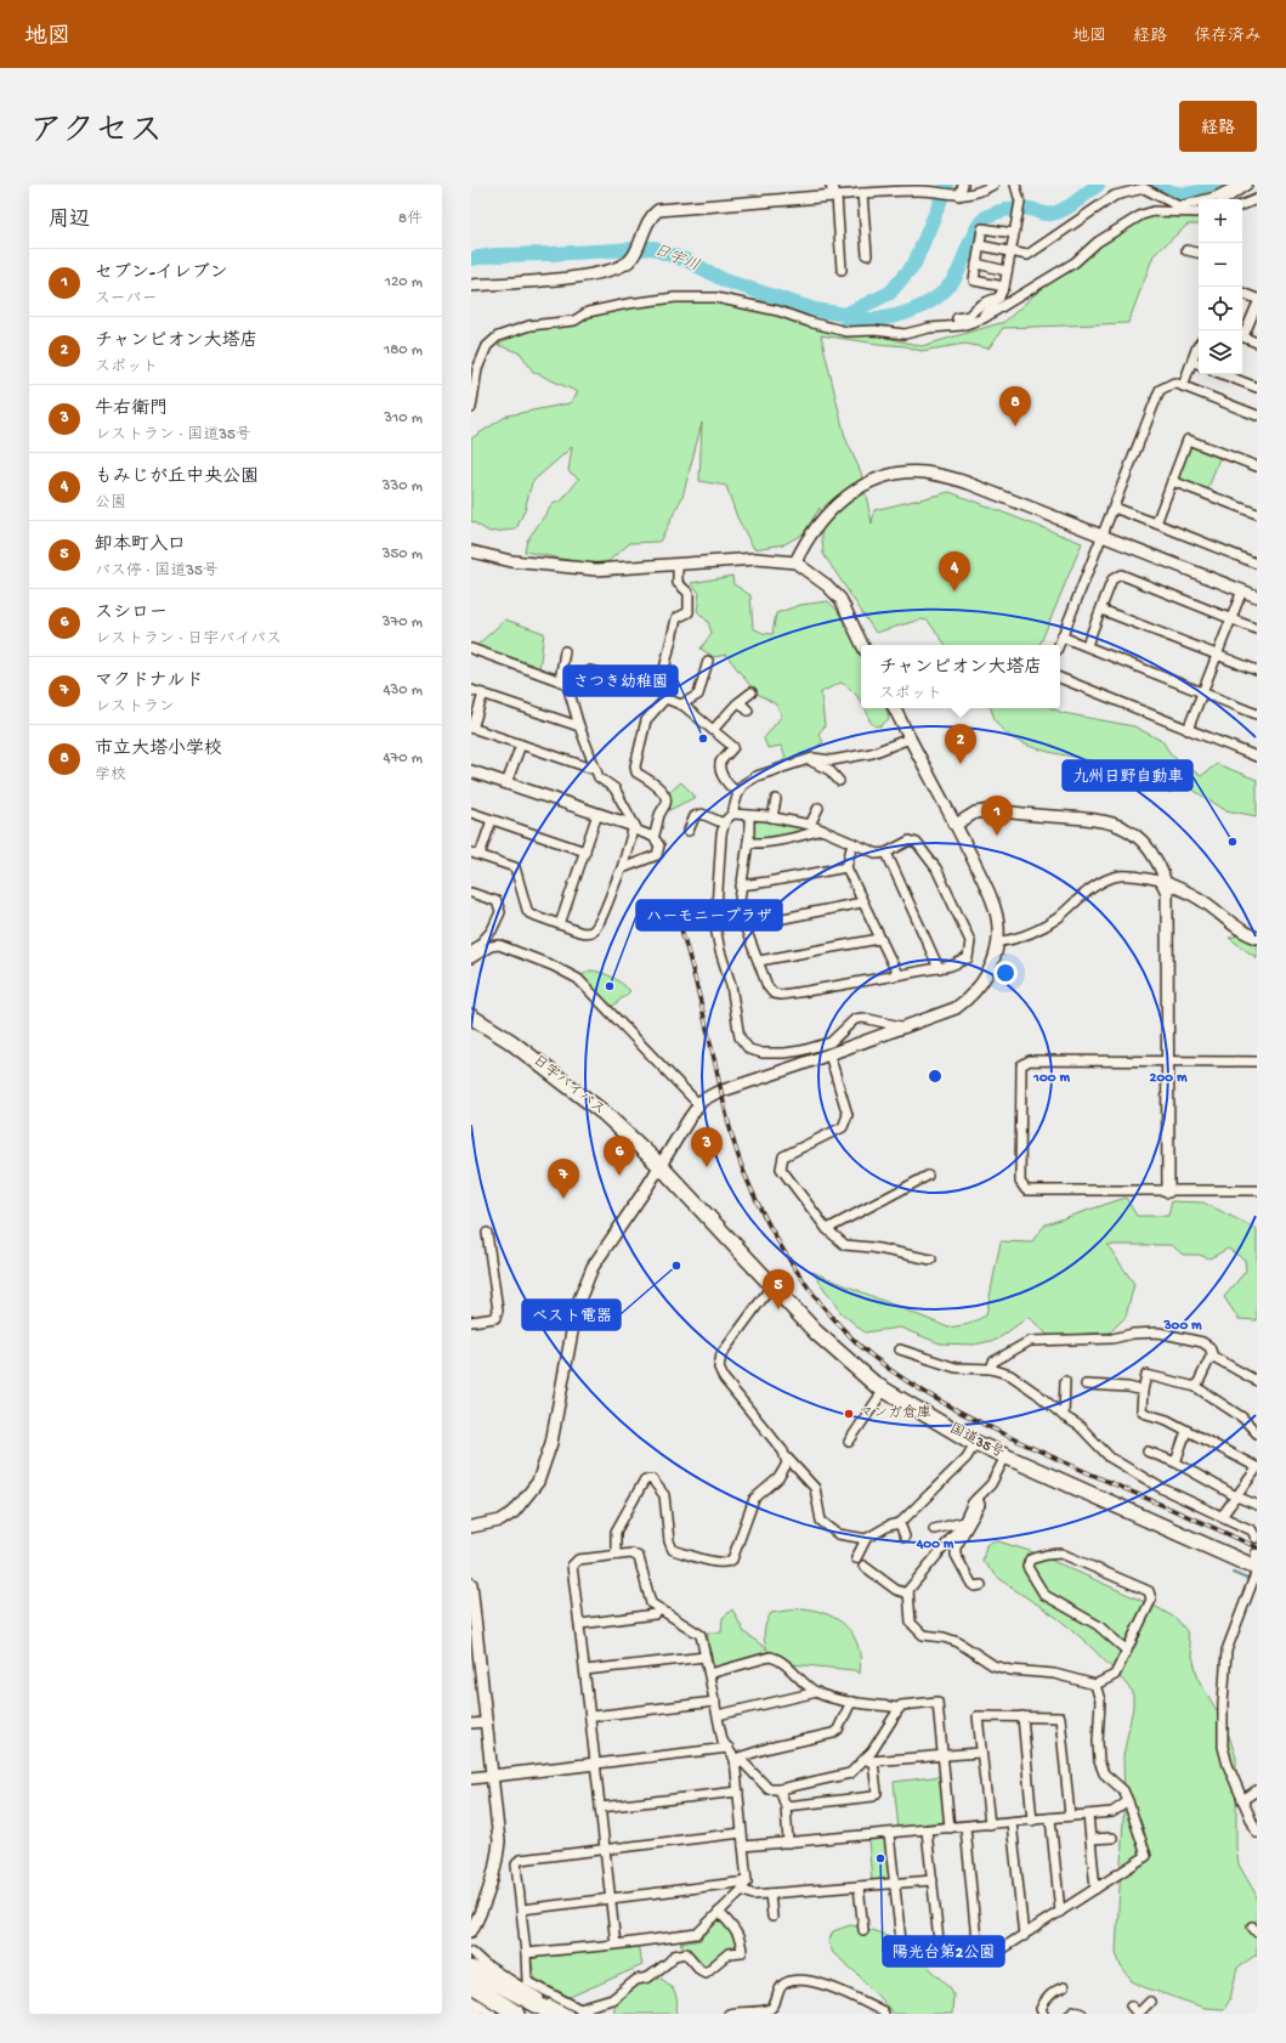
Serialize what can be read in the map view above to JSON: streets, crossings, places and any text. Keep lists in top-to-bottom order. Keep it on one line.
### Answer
{"streets":{"highway":["日宇バイパス","国道35号"]},"crossings":[["日宇バイパス","国道35号"]],"water":["日宇川"],"places":["さつき幼稚園","九州日野自動車","ハーモニープラザ","ベスト電器","マンガ倉庫","陽光台第2公園"],"page":{"header":"地図","nav":["地図","経路","保存済み"],"title":"アクセス","buttons":"経路","heading":["周辺","8件"],"map_buttons":["+","−"],"list":[{"mark":"1","name":"セブン-イレブン","note":"スーパー","value":"120 m"},{"mark":"2","name":"チャンピオン大塔店","note":"スポット","value":"180 m"},{"mark":"3","name":"牛右衛門","note":"レストラン · 国道35号","value":"310 m"},{"mark":"4","name":"もみじが丘中央公園","note":"公園","value":"330 m"},{"mark":"5","name":"卸本町入口","note":"バス停 · 国道35号","value":"350 m"},{"mark":"6","name":"スシロー","note":"レストラン · 日宇バイパス","value":"370 m"},{"mark":"7","name":"マクドナルド","note":"レストラン","value":"430 m"},{"mark":"8","name":"市立大塔小学校","note":"学校","value":"470 m"}],"pins":["8","4","2","1","3","6","7","5"],"popup":["チャンピオン大塔店","スポット"]},"rings":["100 m","200 m","300 m","400 m"]}
